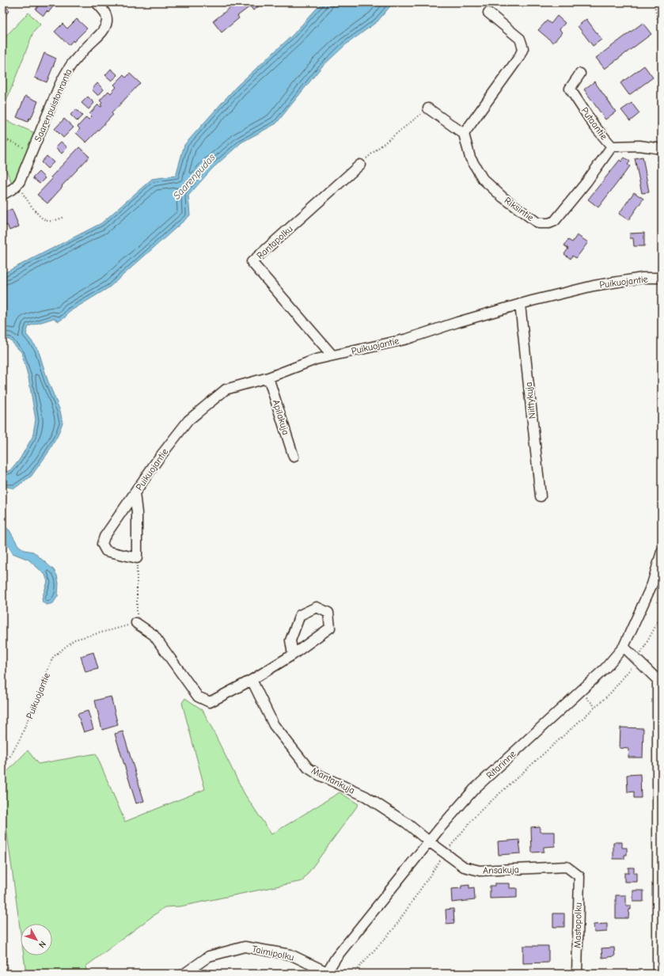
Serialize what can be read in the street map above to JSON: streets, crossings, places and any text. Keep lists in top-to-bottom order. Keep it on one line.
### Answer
{"streets":{"street":["Saarenpuistonranta","Putaantie","Riksintie","Rantapolku","Puikuojantie","Niittykuja","Apilakuja","Ritarinne","Mantankuja","Ansakuja","Mastopolku","Taimipolku"]},"crossings":[["Putaantie","Riksintie"],["Rantapolku","Puikuojantie"],["Puikuojantie","Niittykuja"],["Puikuojantie","Apilakuja"],["Ritarinne","Mantankuja"],["Ritarinne","Ansakuja"],["Ritarinne","Taimipolku"],["Mantankuja","Ansakuja"],["Ansakuja","Mastopolku"]],"water":["Saarenpudas"],"north":"bottom right"}
